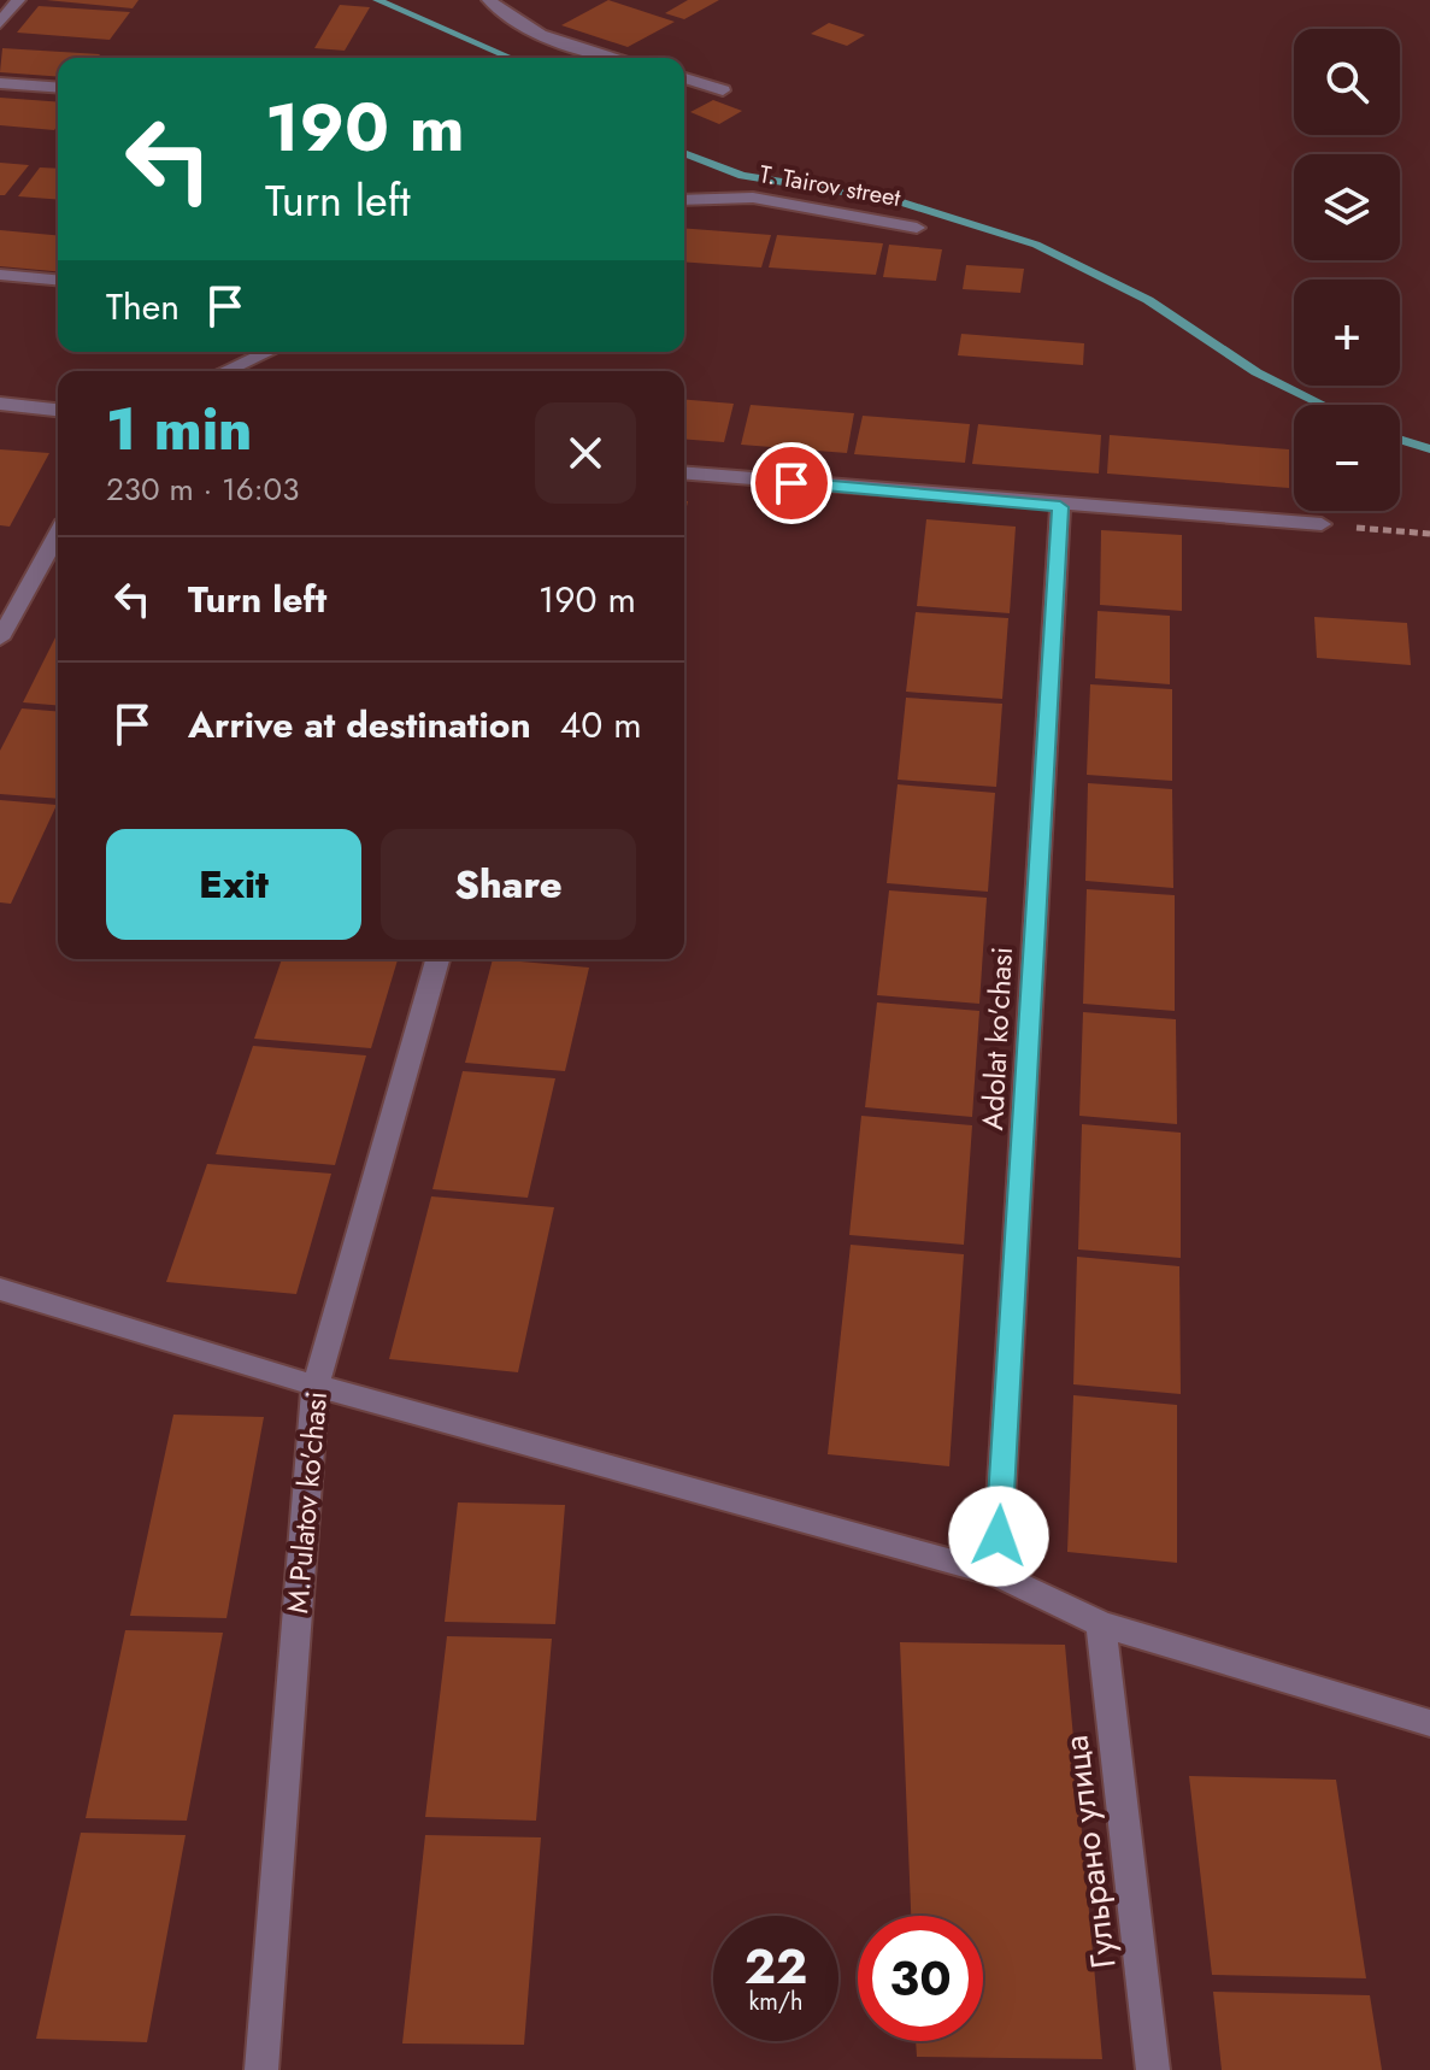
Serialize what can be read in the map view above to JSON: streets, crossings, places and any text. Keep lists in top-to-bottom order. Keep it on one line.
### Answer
{"streets":{"street":["T. Tairov street","Adolat ko'chasi","M.Pulatov ko'chasi","Гульрано улица"]},"page":{"map_buttons":["+","−"],"turn":["190 m","Turn left"],"then":"Then","heading":["1 min","230 m · 16:03"],"list":[{"name":"Turn left","value":"190 m"},{"name":"Arrive at destination","value":"40 m"}],"buttons":["Exit","Share"],"speed":"22 km/h","limit":"30"}}
